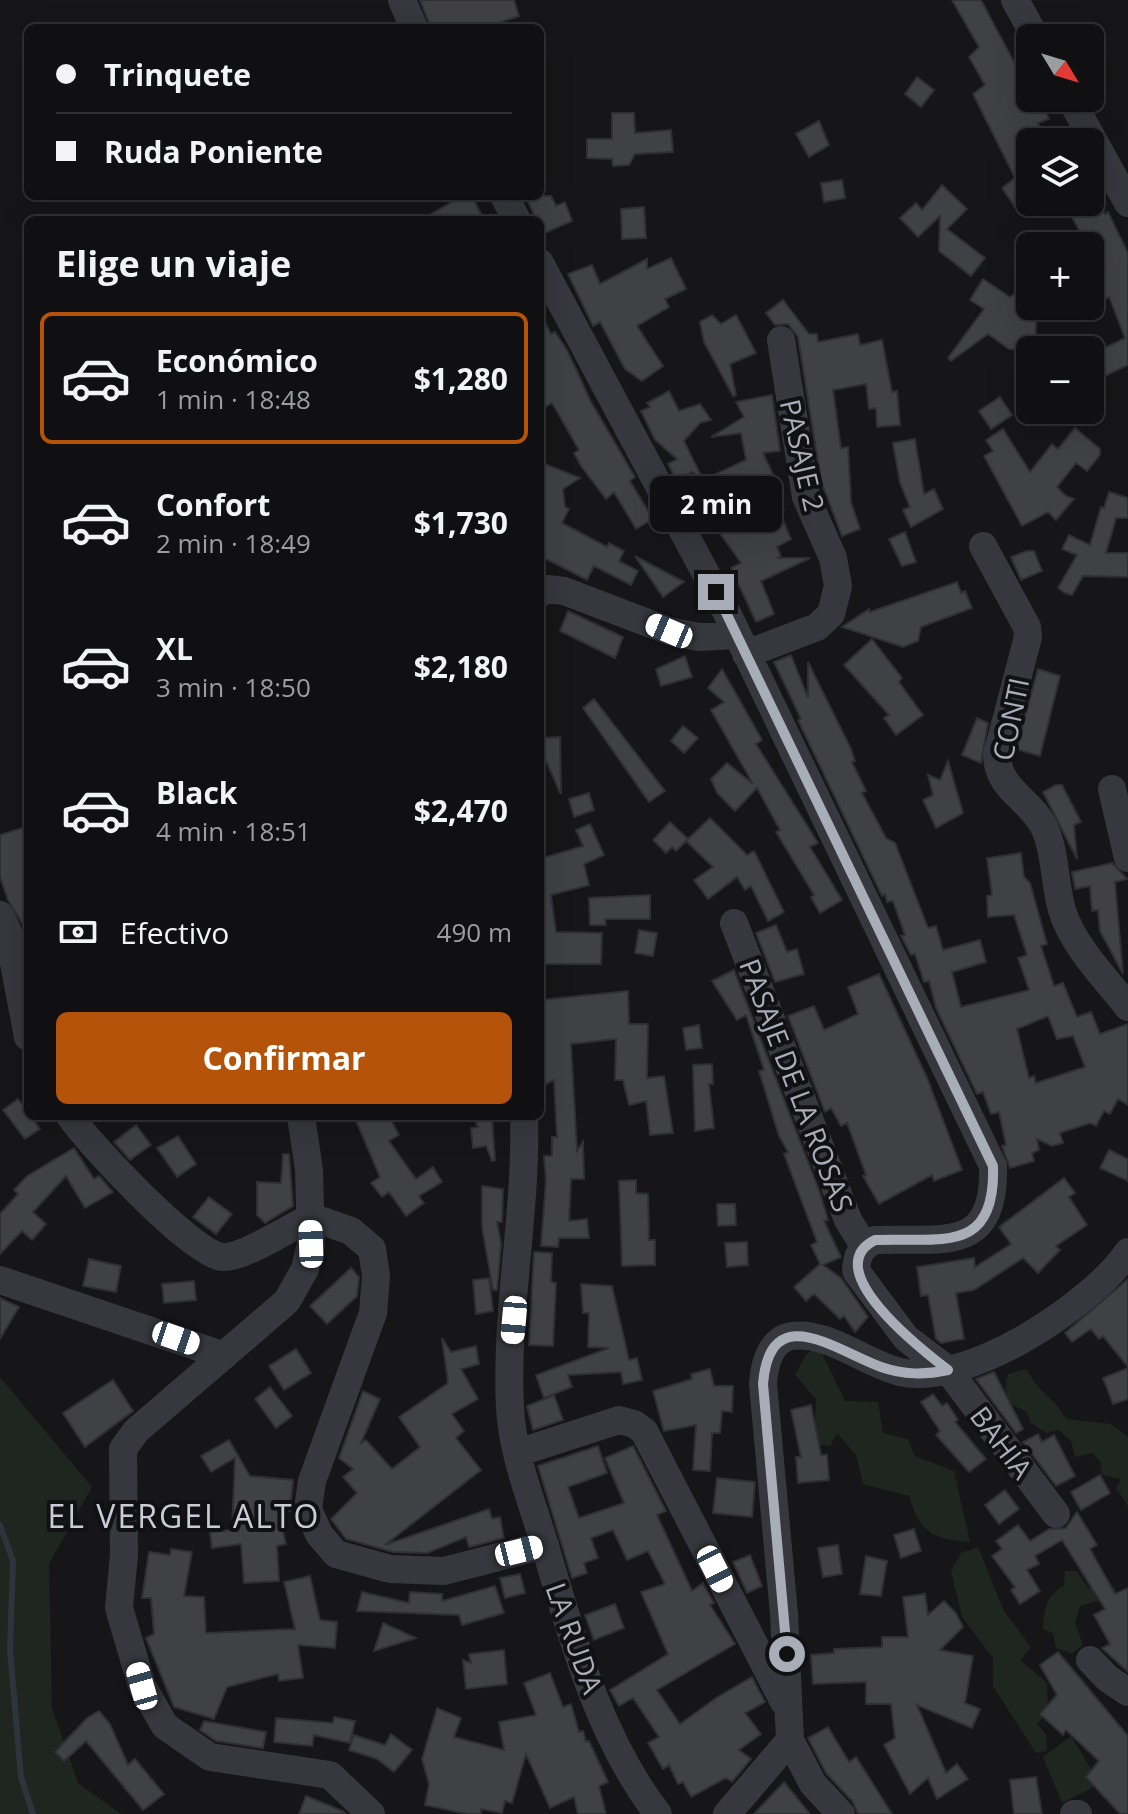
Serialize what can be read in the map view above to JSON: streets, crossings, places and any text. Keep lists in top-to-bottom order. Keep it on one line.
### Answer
{"streets":{"street":["PASAJE 2","CONTI","PASAJE DE LA ROSAS","BAHÍA","LA RUDA"]},"crossings":[["PASAJE DE LA ROSAS","BAHÍA"]],"districts":["EL VERGEL ALTO"],"north":"bottom right","page":{"map_buttons":["+","−"],"banner":["Trinquete","Ruda Poniente"],"heading":"Elige un viaje","list":[{"name":"Económico","note":"1 min · 18:48","value":"$1,280"},{"name":"Confort","note":"2 min · 18:49","value":"$1,730"},{"name":"XL","note":"3 min · 18:50","value":"$2,180"},{"name":"Black","note":"4 min · 18:51","value":"$2,470"}],"bubble":"2 min","pay":["Efectivo","490 m"],"buttons":"Confirmar"}}
